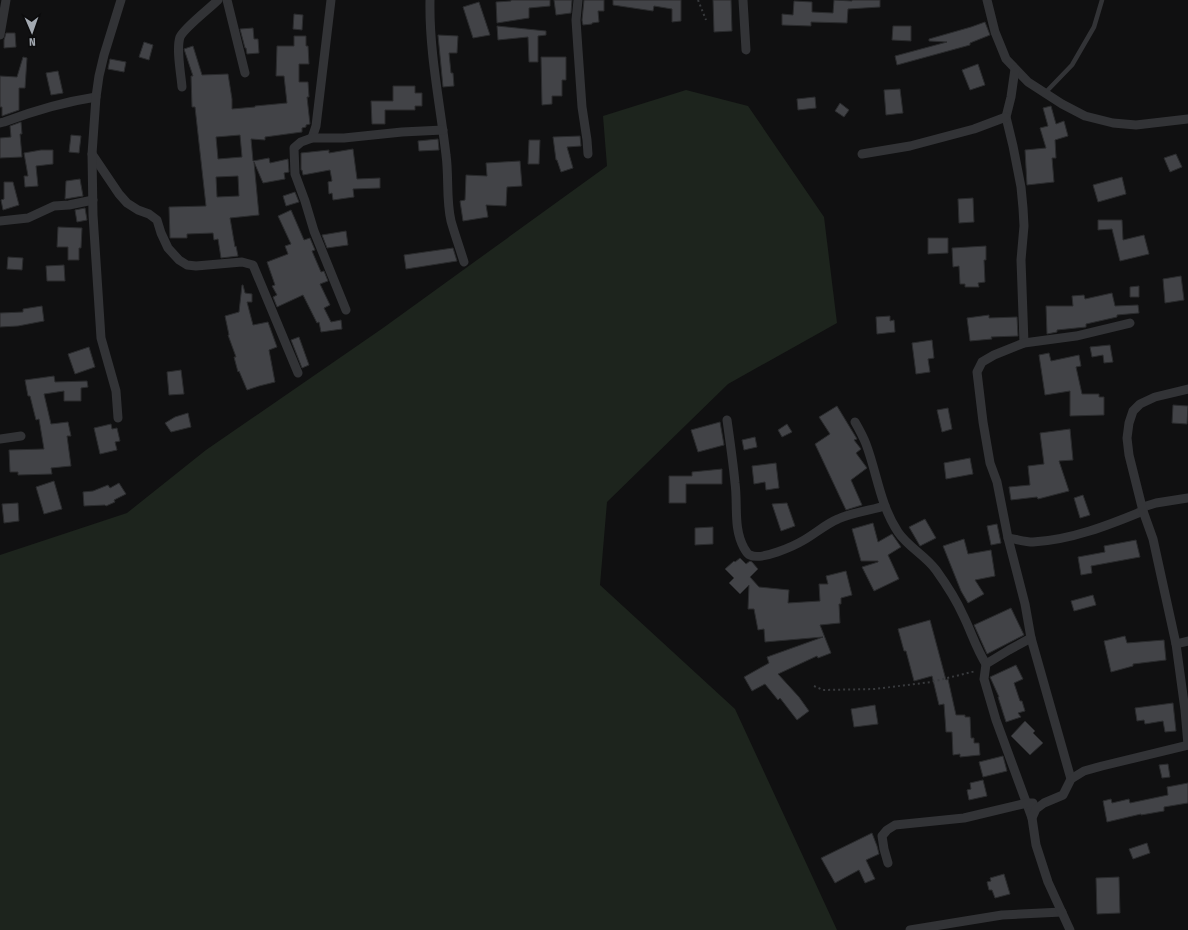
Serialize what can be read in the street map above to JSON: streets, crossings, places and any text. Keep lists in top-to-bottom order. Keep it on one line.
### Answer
{"north":"bottom"}
